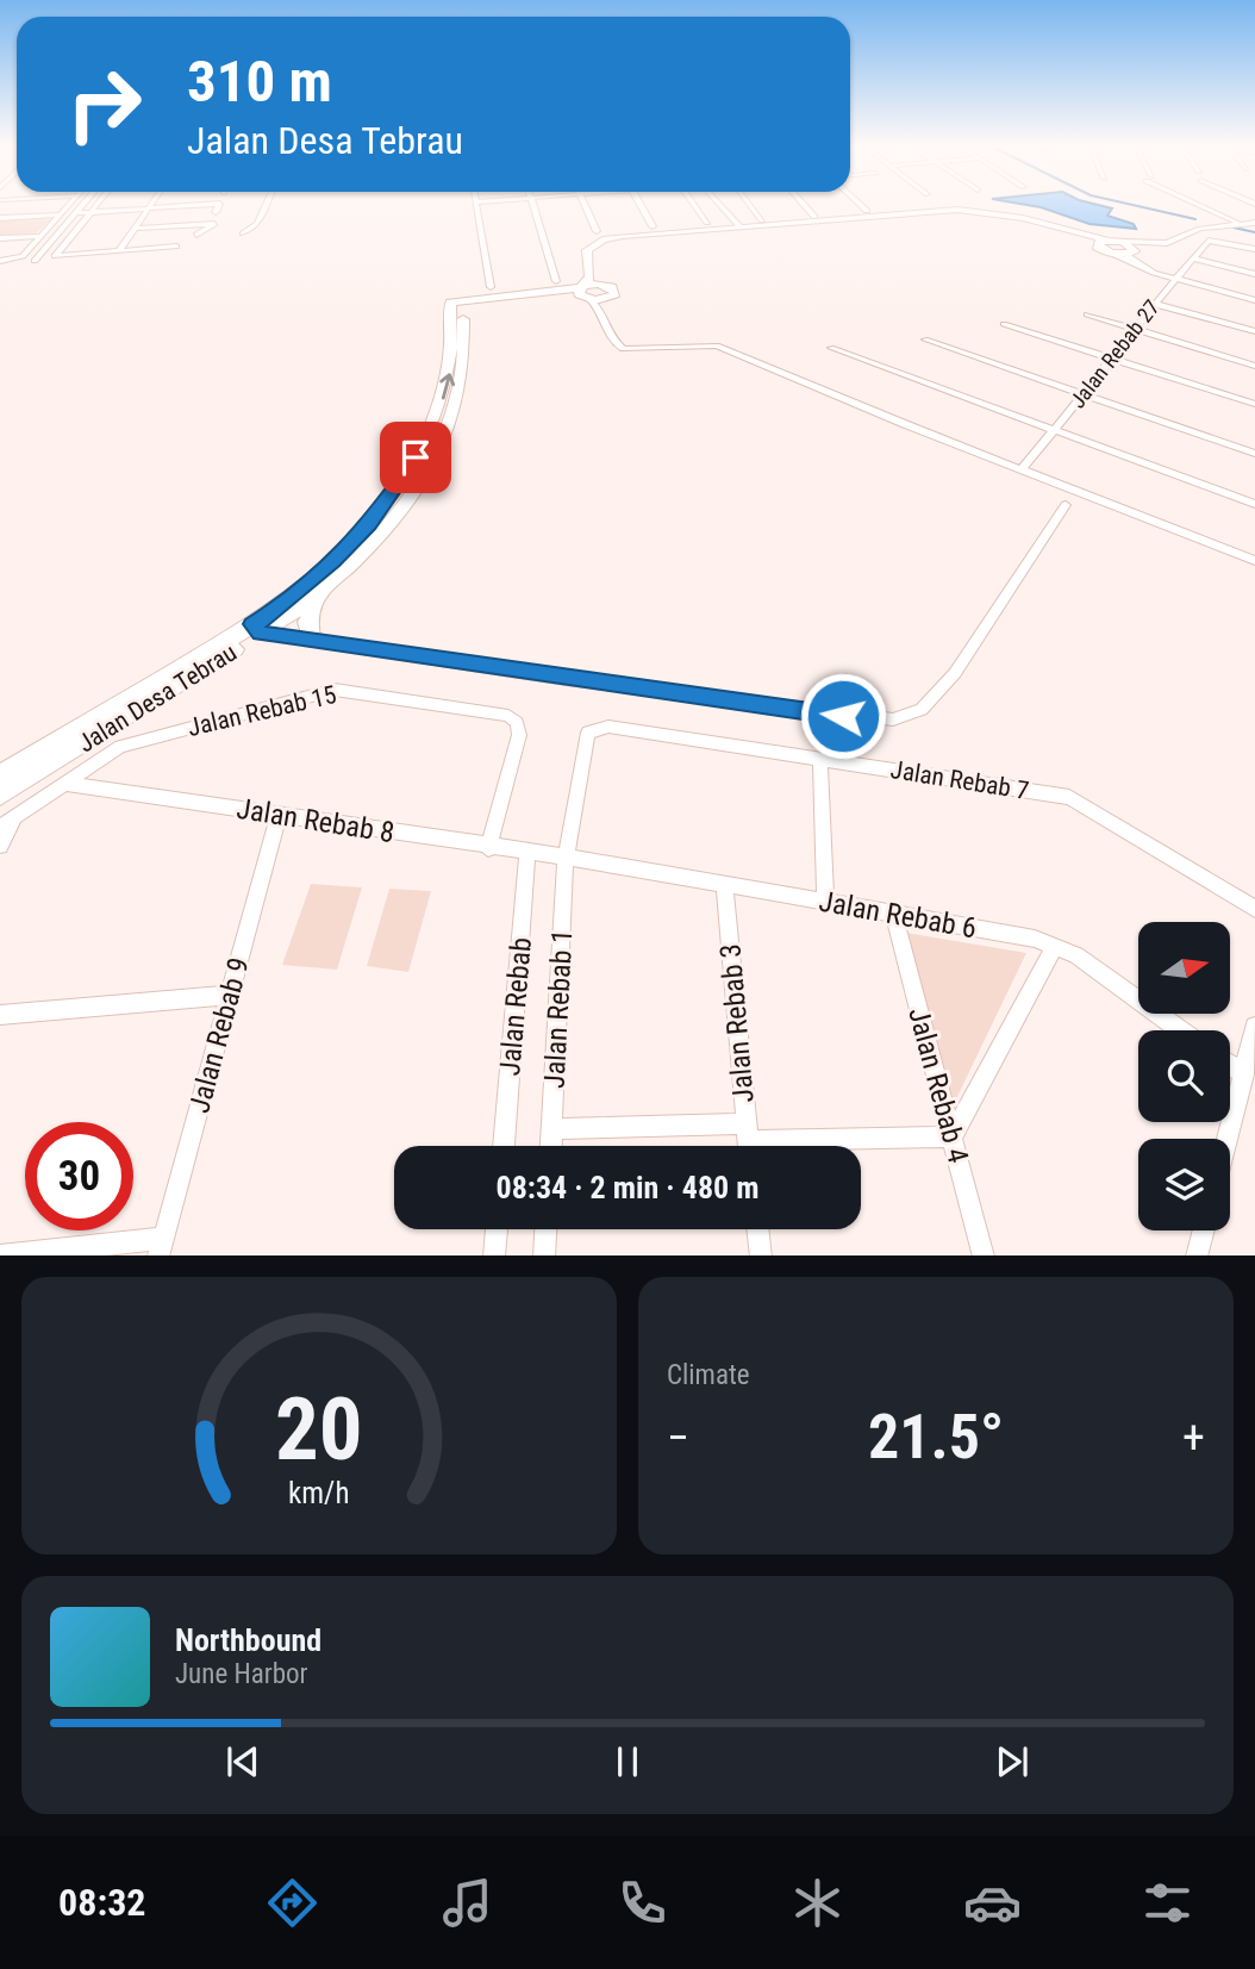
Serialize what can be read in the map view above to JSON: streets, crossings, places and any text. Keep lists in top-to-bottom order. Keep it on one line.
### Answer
{"streets":{"street":["Jalan Rebab 27","Jalan Desa Tebrau","Jalan Rebab 15","Jalan Rebab 7","Jalan Rebab 8","Jalan Rebab 6","Jalan Rebab","Jalan Rebab 1","Jalan Rebab 3","Jalan Rebab 9","Jalan Rebab 4"]},"crossings":[["Jalan Rebab 15","Jalan Rebab 8"],["Jalan Rebab 7","Jalan Rebab 1"],["Jalan Rebab 8","Jalan Rebab 6"],["Jalan Rebab 8","Jalan Rebab"],["Jalan Rebab 8","Jalan Rebab 1"],["Jalan Rebab 8","Jalan Rebab 9"],["Jalan Rebab 6","Jalan Rebab 1"],["Jalan Rebab 6","Jalan Rebab 3"],["Jalan Rebab 6","Jalan Rebab 4"]],"north":"right","page":{"turn":["310 m","Jalan Desa Tebrau"],"limit":"30","trip":"08:34 · 2 min · 480 m","tile":"Climate","heat":["−","21.5°","+"],"song":["Northbound","June Harbor"],"tabs":"08:32","gauge":["20","km/h"]}}
